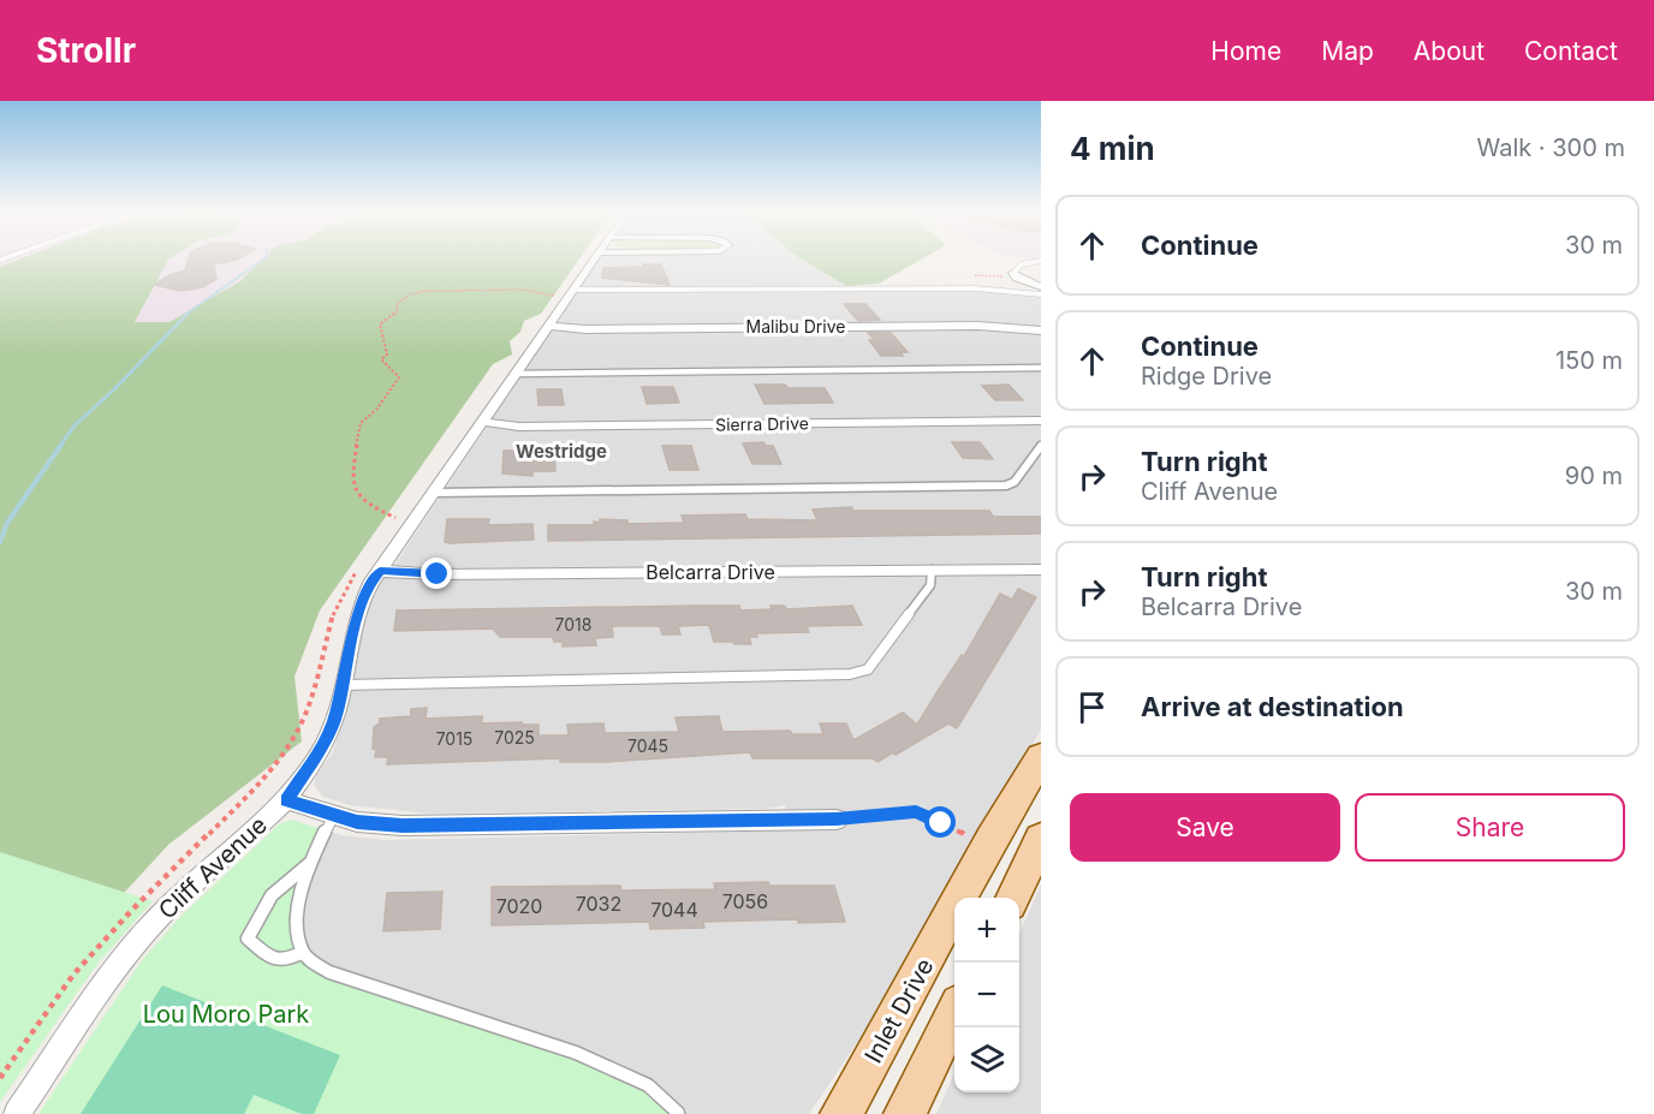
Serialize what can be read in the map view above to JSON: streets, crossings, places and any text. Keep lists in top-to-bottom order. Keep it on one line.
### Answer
{"streets":{"main road":["Inlet Drive"],"street":["Malibu Drive","Sierra Drive","Belcarra Drive","Cliff Avenue"]},"crossings":[["Malibu Drive","Cliff Avenue"],["Sierra Drive","Cliff Avenue"],["Belcarra Drive","Cliff Avenue"]],"districts":["Westridge"],"parks":["Lou Moro Park"],"house_numbers":["7018","7025","7015","7045","7056","7032","7020","7044"],"page":{"header":"Strollr","nav":["Home","Map","About","Contact"],"heading":["4 min","Walk · 300 m"],"list":[["Continue","30 m"],["Continue","Ridge Drive","150 m"],["Turn right","Cliff Avenue","90 m"],["Turn right","Belcarra Drive","30 m"],"Arrive at destination"],"buttons":["Save","Share"],"map_buttons":["+","−"]}}
